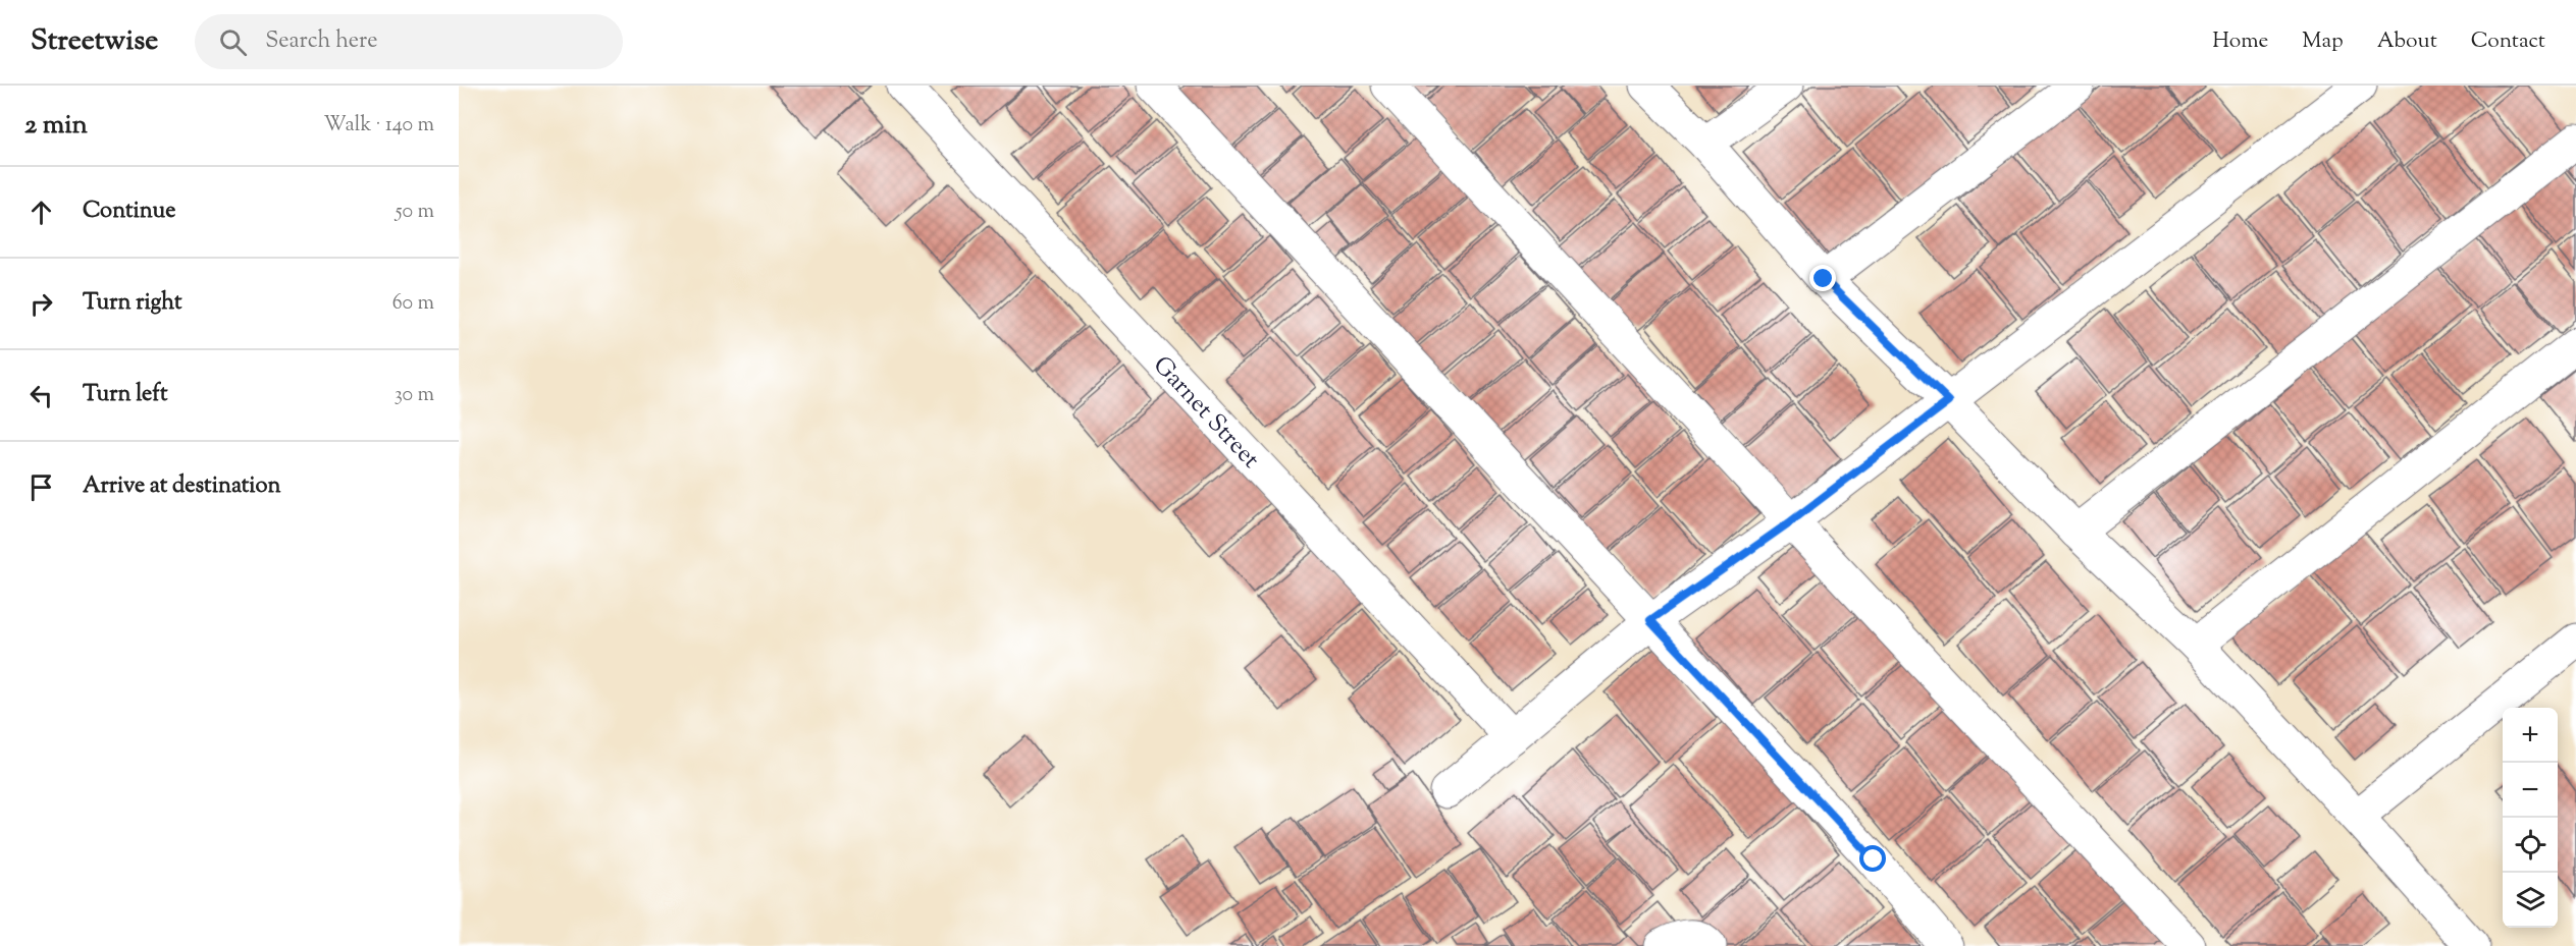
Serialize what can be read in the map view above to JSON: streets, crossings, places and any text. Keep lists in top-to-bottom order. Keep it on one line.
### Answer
{"streets":{"street":["Garnet Street"]},"page":{"header":"Streetwise","search":"Search here","nav":["Home","Map","About","Contact"],"heading":["2 min","Walk · 140 m"],"list":[["Continue","50 m"],["Turn right","60 m"],["Turn left","30 m"],"Arrive at destination"],"map_buttons":["+","−"]}}
